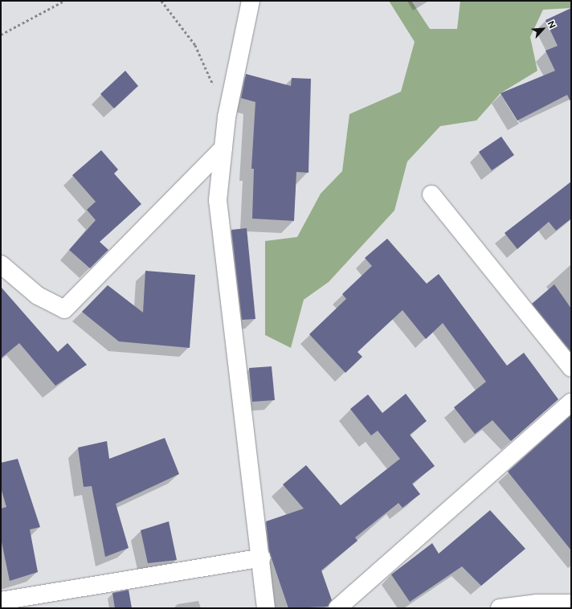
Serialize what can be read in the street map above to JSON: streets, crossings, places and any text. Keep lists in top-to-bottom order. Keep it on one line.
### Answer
{"north":"top right"}
